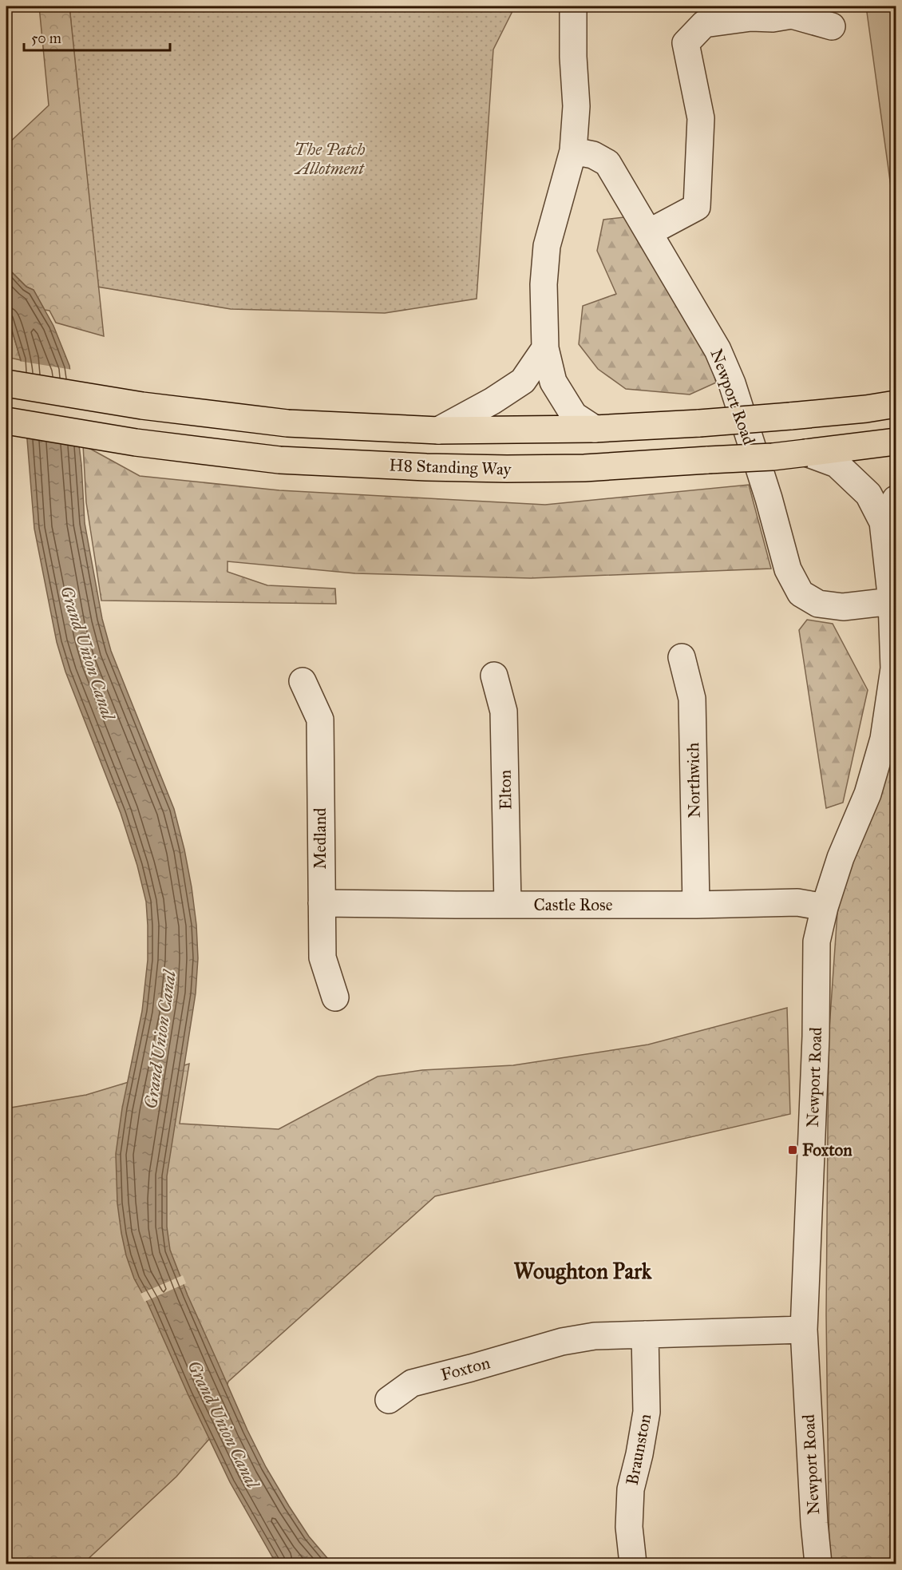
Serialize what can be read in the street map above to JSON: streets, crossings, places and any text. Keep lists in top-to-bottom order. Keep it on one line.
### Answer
{"streets":{"highway":["H8 Standing Way"],"street":["Newport Road","Northwich","Elton","Medland","Castle Rose","Foxton","Braunston"]},"crossings":[["Newport Road","Castle Rose"],["Newport Road","Foxton"],["Northwich","Castle Rose"],["Elton","Castle Rose"],["Medland","Castle Rose"],["Foxton","Braunston"]],"districts":["Woughton Park"],"water":["Grand Union Canal"],"parks":["The Patch Allotment"],"places":{"transit":["Foxton"]},"scale_bar":"50 m"}
